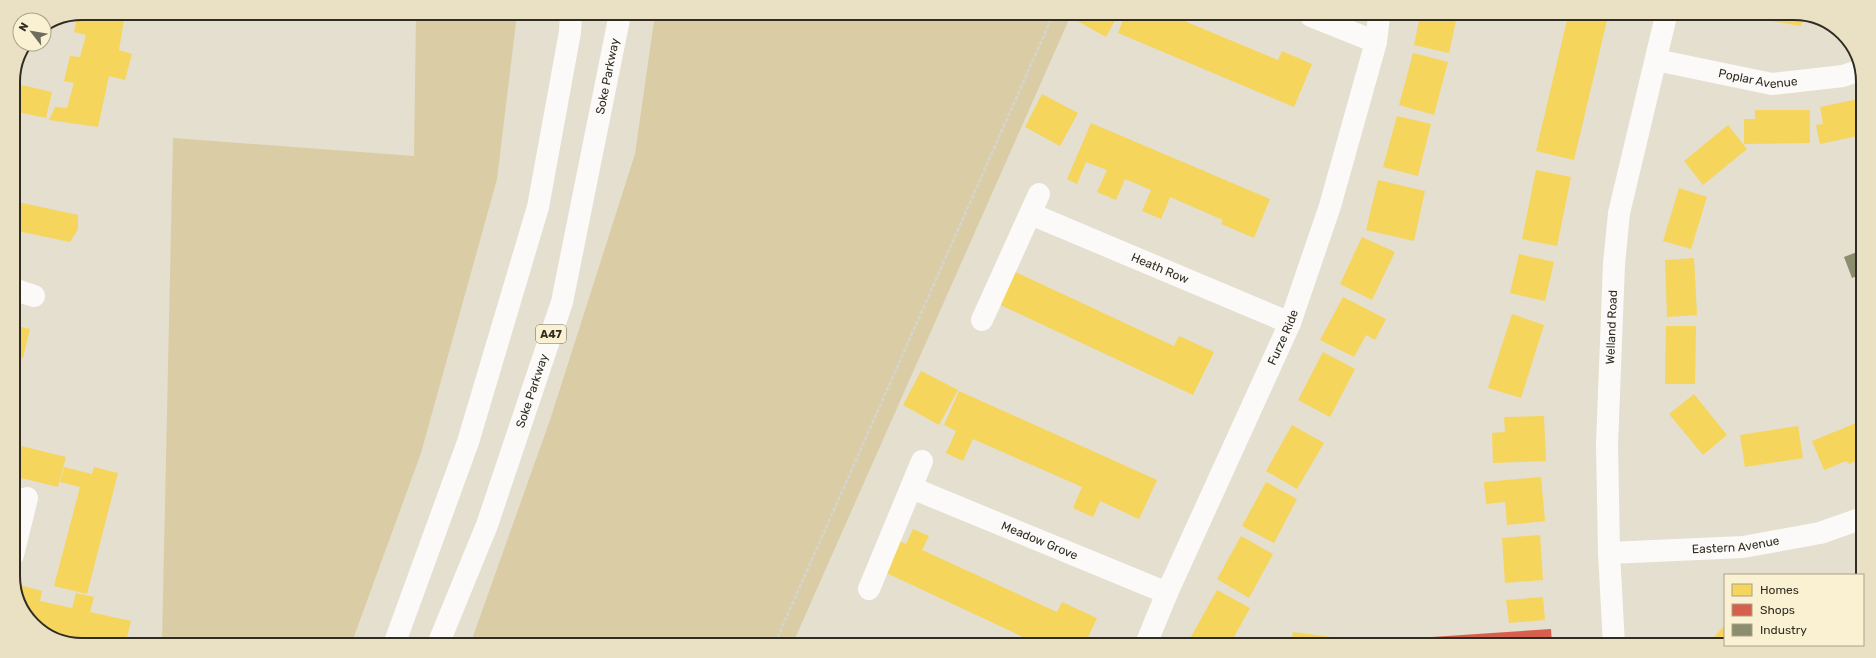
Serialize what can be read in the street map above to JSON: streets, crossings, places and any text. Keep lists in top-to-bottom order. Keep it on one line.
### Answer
{"streets":{"main road":["Poplar Avenue","Soke Parkway","Heath Row","Welland Road","A47","Furze Ride","Meadow Grove","Eastern Avenue"]},"crossings":[["Poplar Avenue","Welland Road"],["Heath Row","Furze Ride"],["Welland Road","Eastern Avenue"],["Furze Ride","Meadow Grove"]],"legend":["Homes","Shops","Industry"],"north":"top left"}
